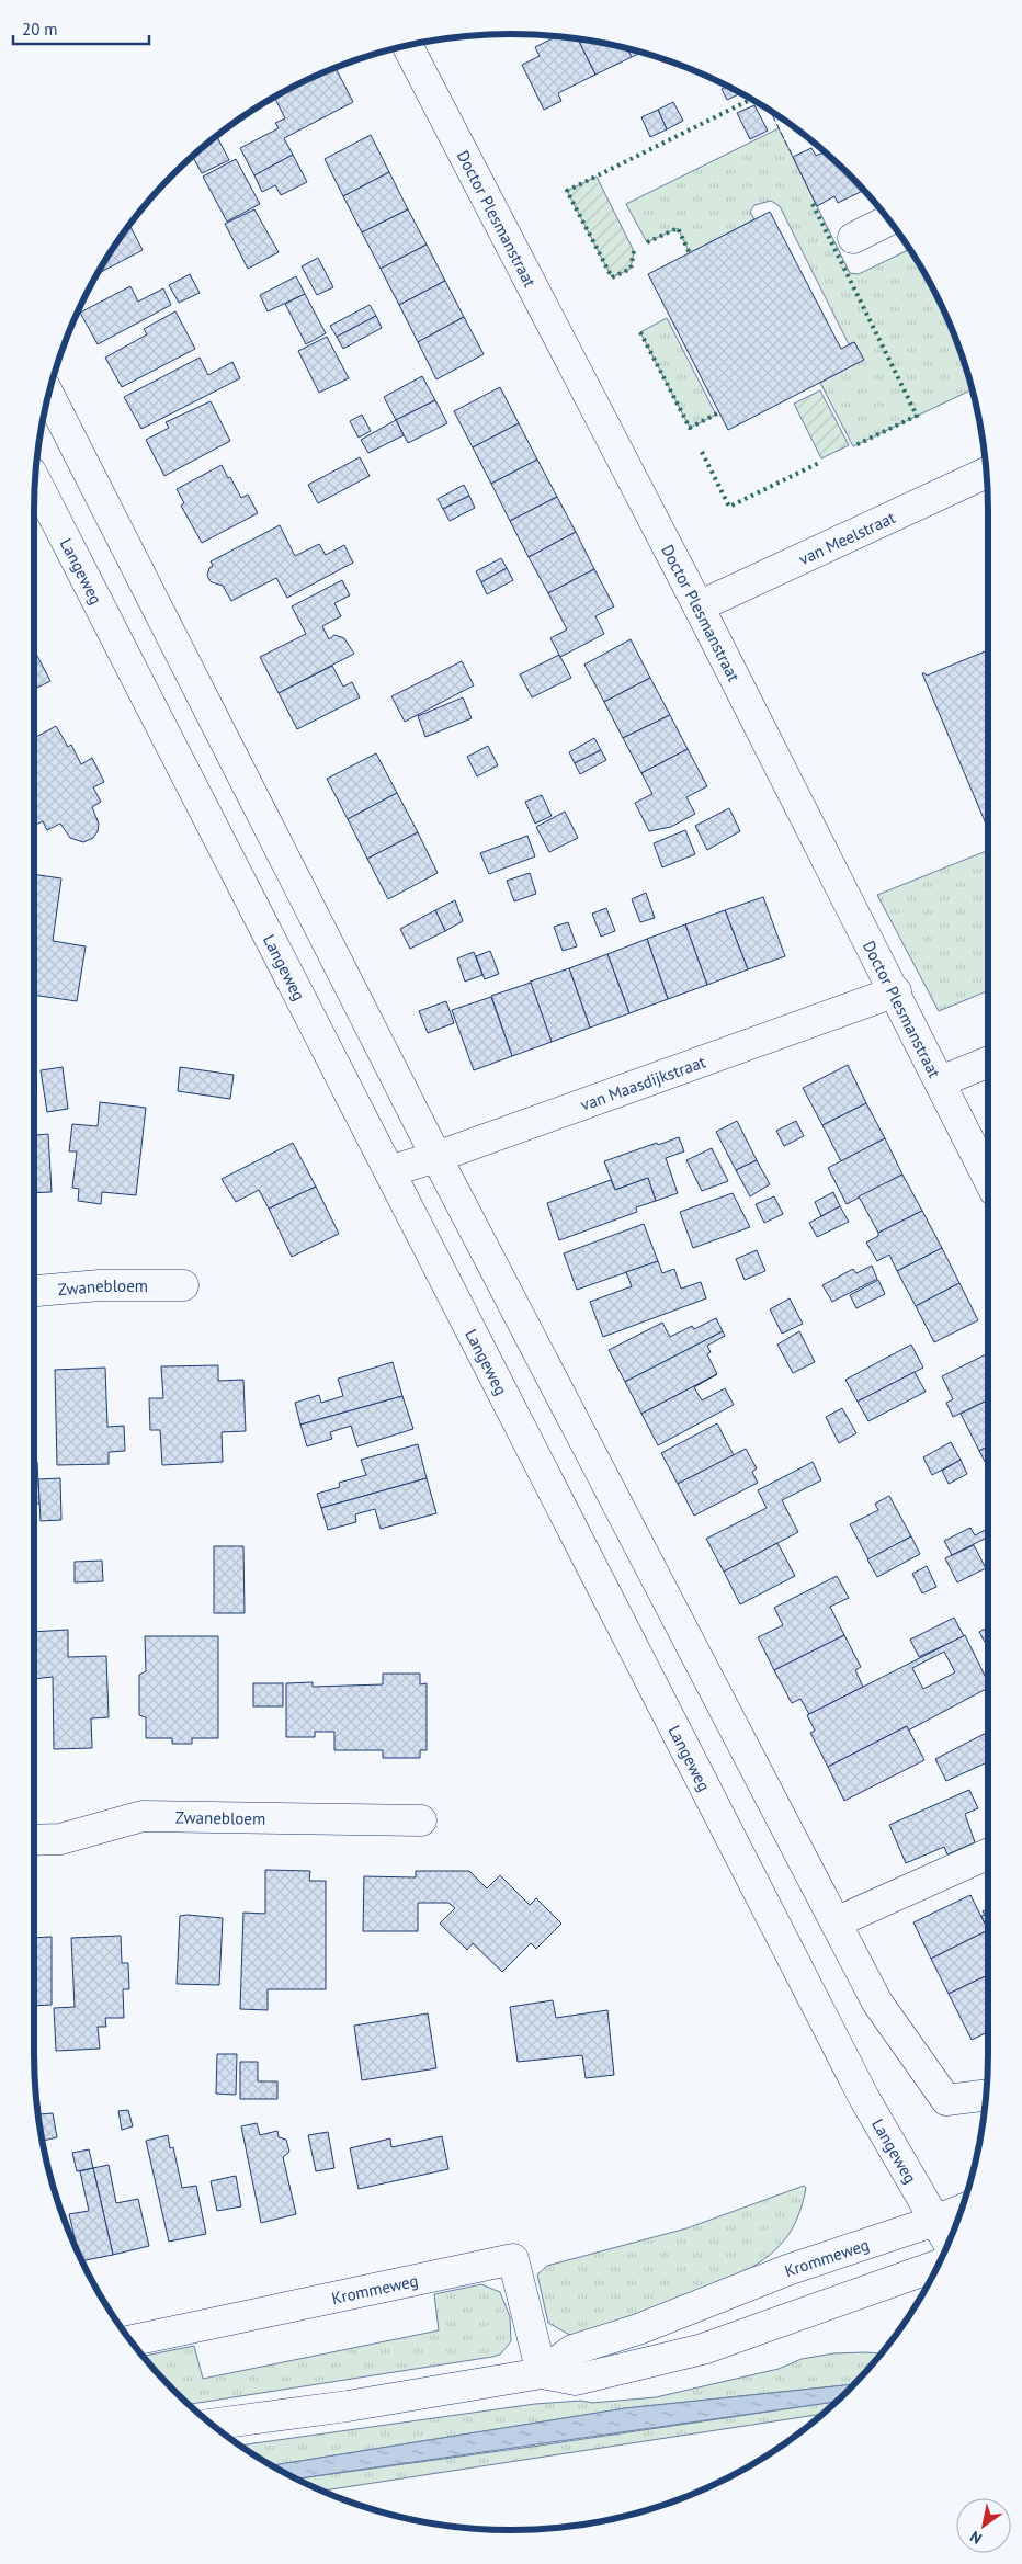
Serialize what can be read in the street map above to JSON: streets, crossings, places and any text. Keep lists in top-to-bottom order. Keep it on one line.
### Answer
{"streets":{"street":["Doctor Plesmanstraat","van Meelstraat","Langeweg","van Maasdijkstraat","Zwanebloem","Krommeweg"]},"crossings":[["Doctor Plesmanstraat","van Meelstraat"],["Doctor Plesmanstraat","van Maasdijkstraat"],["Langeweg","van Maasdijkstraat"],["Langeweg","Krommeweg"]],"scale_bar":"20 m","north":"bottom left"}
